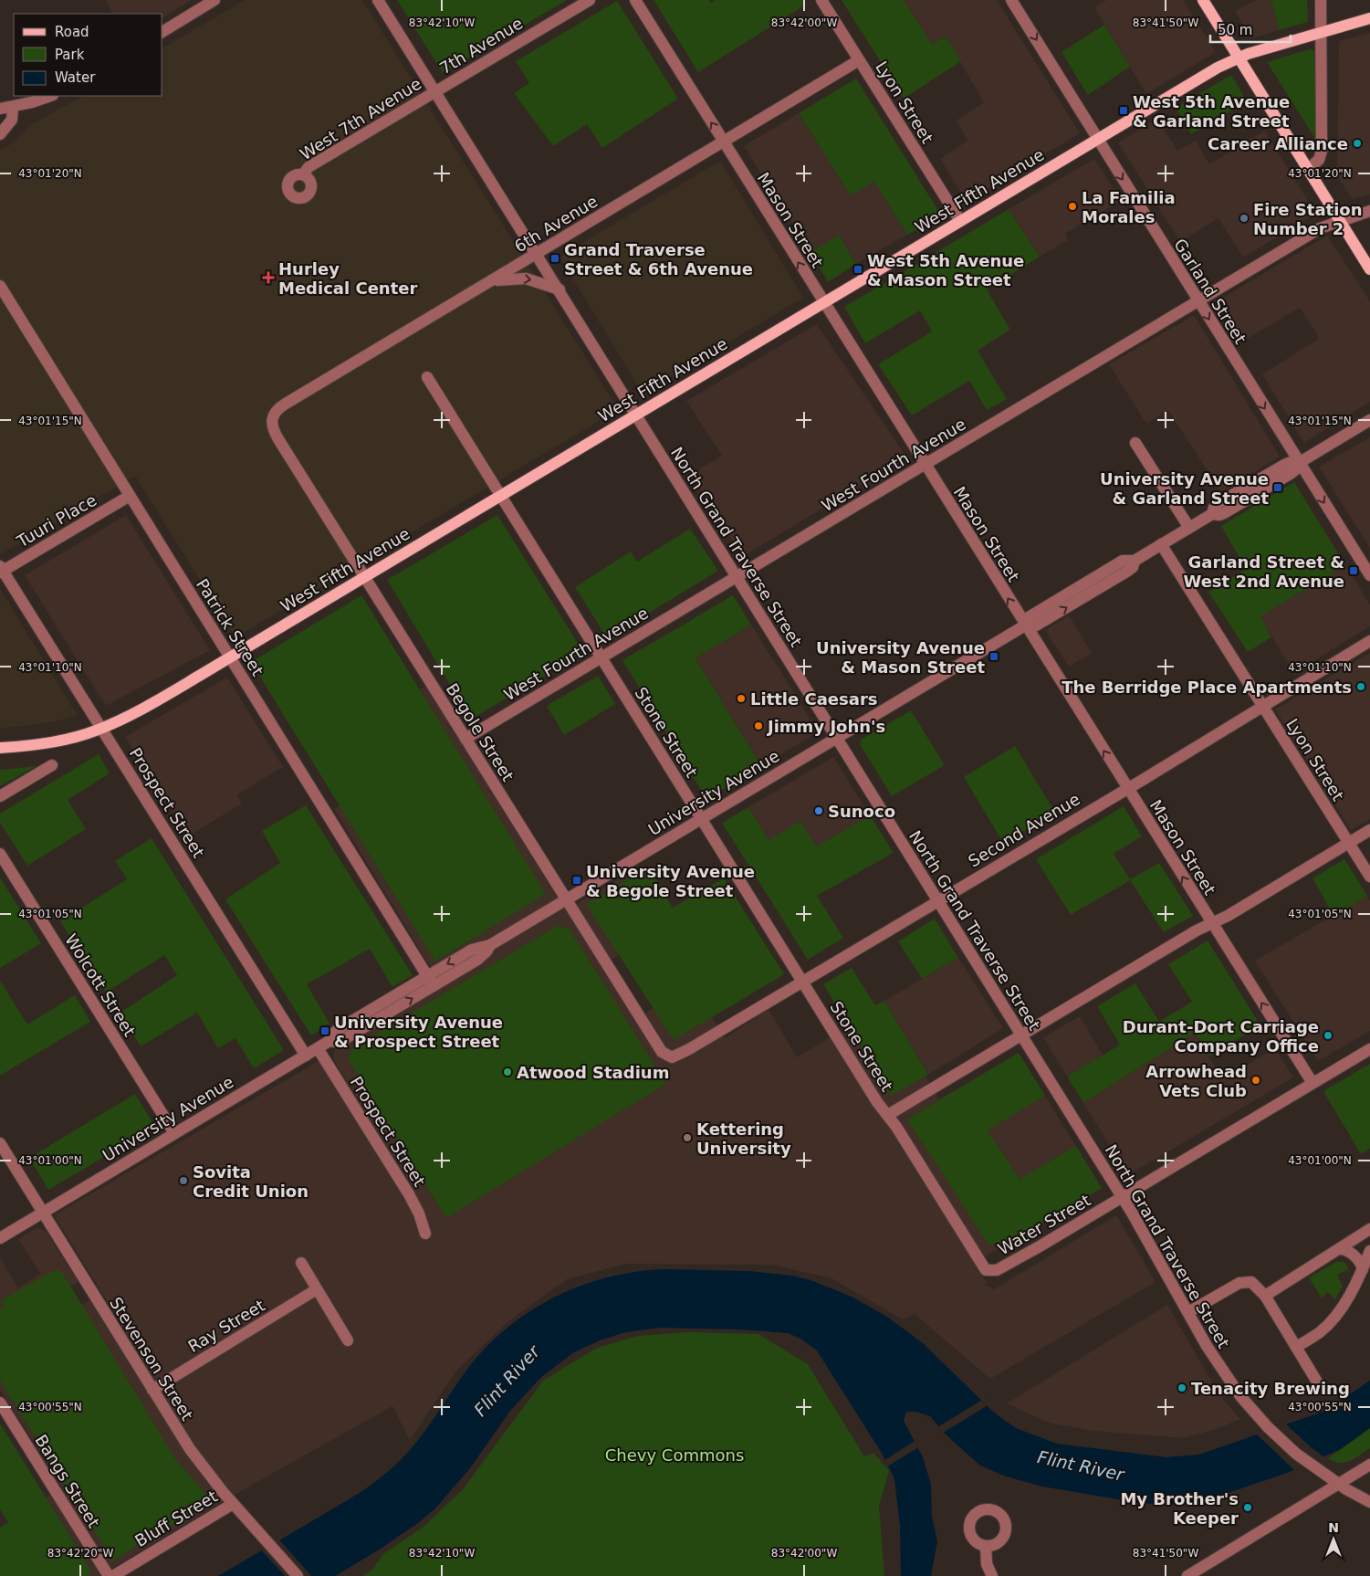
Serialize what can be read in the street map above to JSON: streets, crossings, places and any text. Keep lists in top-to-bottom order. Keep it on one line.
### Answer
{"streets":{"main road":["West Fifth Avenue"],"street":["7th Avenue","Lyon Street","West 7th Avenue","Mason Street","6th Avenue","Garland Street","West Fourth Avenue","Tuuri Place","North Grand Traverse Street","Patrick Street","Begole Street","Stone Street","University Avenue","Prospect Street","Second Avenue","Wolcott Street","Water Street","Ray Street","Stevenson Street","Bangs Street","Bluff Street"]},"crossings":[["7th Avenue","West 7th Avenue"],["7th Avenue","North Grand Traverse Street"],["Lyon Street","West Fifth Avenue"],["Lyon Street","6th Avenue"],["Lyon Street","University Avenue"],["Lyon Street","Second Avenue"],["West 7th Avenue","North Grand Traverse Street"],["West Fifth Avenue","Mason Street"],["West Fifth Avenue","Garland Street"],["West Fifth Avenue","North Grand Traverse Street"],["West Fifth Avenue","Patrick Street"],["West Fifth Avenue","Begole Street"],["West Fifth Avenue","Stone Street"],["West Fifth Avenue","Prospect Street"],["Mason Street","6th Avenue"],["Mason Street","West Fourth Avenue"],["Mason Street","University Avenue"],["Mason Street","Second Avenue"],["Mason Street","Water Street"],["6th Avenue","North Grand Traverse Street"],["6th Avenue","Begole Street"],["Garland Street","West Fourth Avenue"],["Garland Street","University Avenue"],["West Fourth Avenue","North Grand Traverse Street"],["West Fourth Avenue","Begole Street"],["West Fourth Avenue","Stone Street"],["Tuuri Place","Patrick Street"],["Tuuri Place","Prospect Street"],["North Grand Traverse Street","University Avenue"],["North Grand Traverse Street","Second Avenue"],["North Grand Traverse Street","Water Street"],["Patrick Street","University Avenue"],["Begole Street","University Avenue"],["Begole Street","Second Avenue"],["Stone Street","University Avenue"],["Stone Street","Second Avenue"],["Stone Street","Water Street"],["University Avenue","Prospect Street"],["University Avenue","Wolcott Street"],["University Avenue","Stevenson Street"],["Ray Street","Stevenson Street"],["Stevenson Street","Bluff Street"]],"one_way":["Mason Street","Garland Street"],"water":["Flint River"],"parks":["Chevy Commons"],"places":{"transit":["West 5th Avenue & Garland Street","Grand Traverse Street & 6th Avenue","West 5th Avenue & Mason Street","University Avenue & Garland Street","Garland Street & West 2nd Avenue","University Avenue & Mason Street","University Avenue & Begole Street","University Avenue & Prospect Street"],"other":["Career Alliance","La Familia Morales","Fire Station Number 2","The Berridge Place Apartments","Little Caesars","Jimmy John's","Sunoco","Durant-Dort Carriage Company Office","Atwood Stadium","Arrowhead Vets Club","Kettering University","Sovita Credit Union","Tenacity Brewing","My Brother's Keeper"],"health":["Hurley Medical Center"]},"legend":["Road","Park","Water"],"scale_bar":"50 m","north":"top","coordinates":["83°42'10\"W","83°42'00\"W","83°41'50\"W","43°01'20\"N","43°01'15\"N","43°01'10\"N","43°01'05\"N","43°01'00\"N","43°00'55\"N","83°42'20\"W"]}
